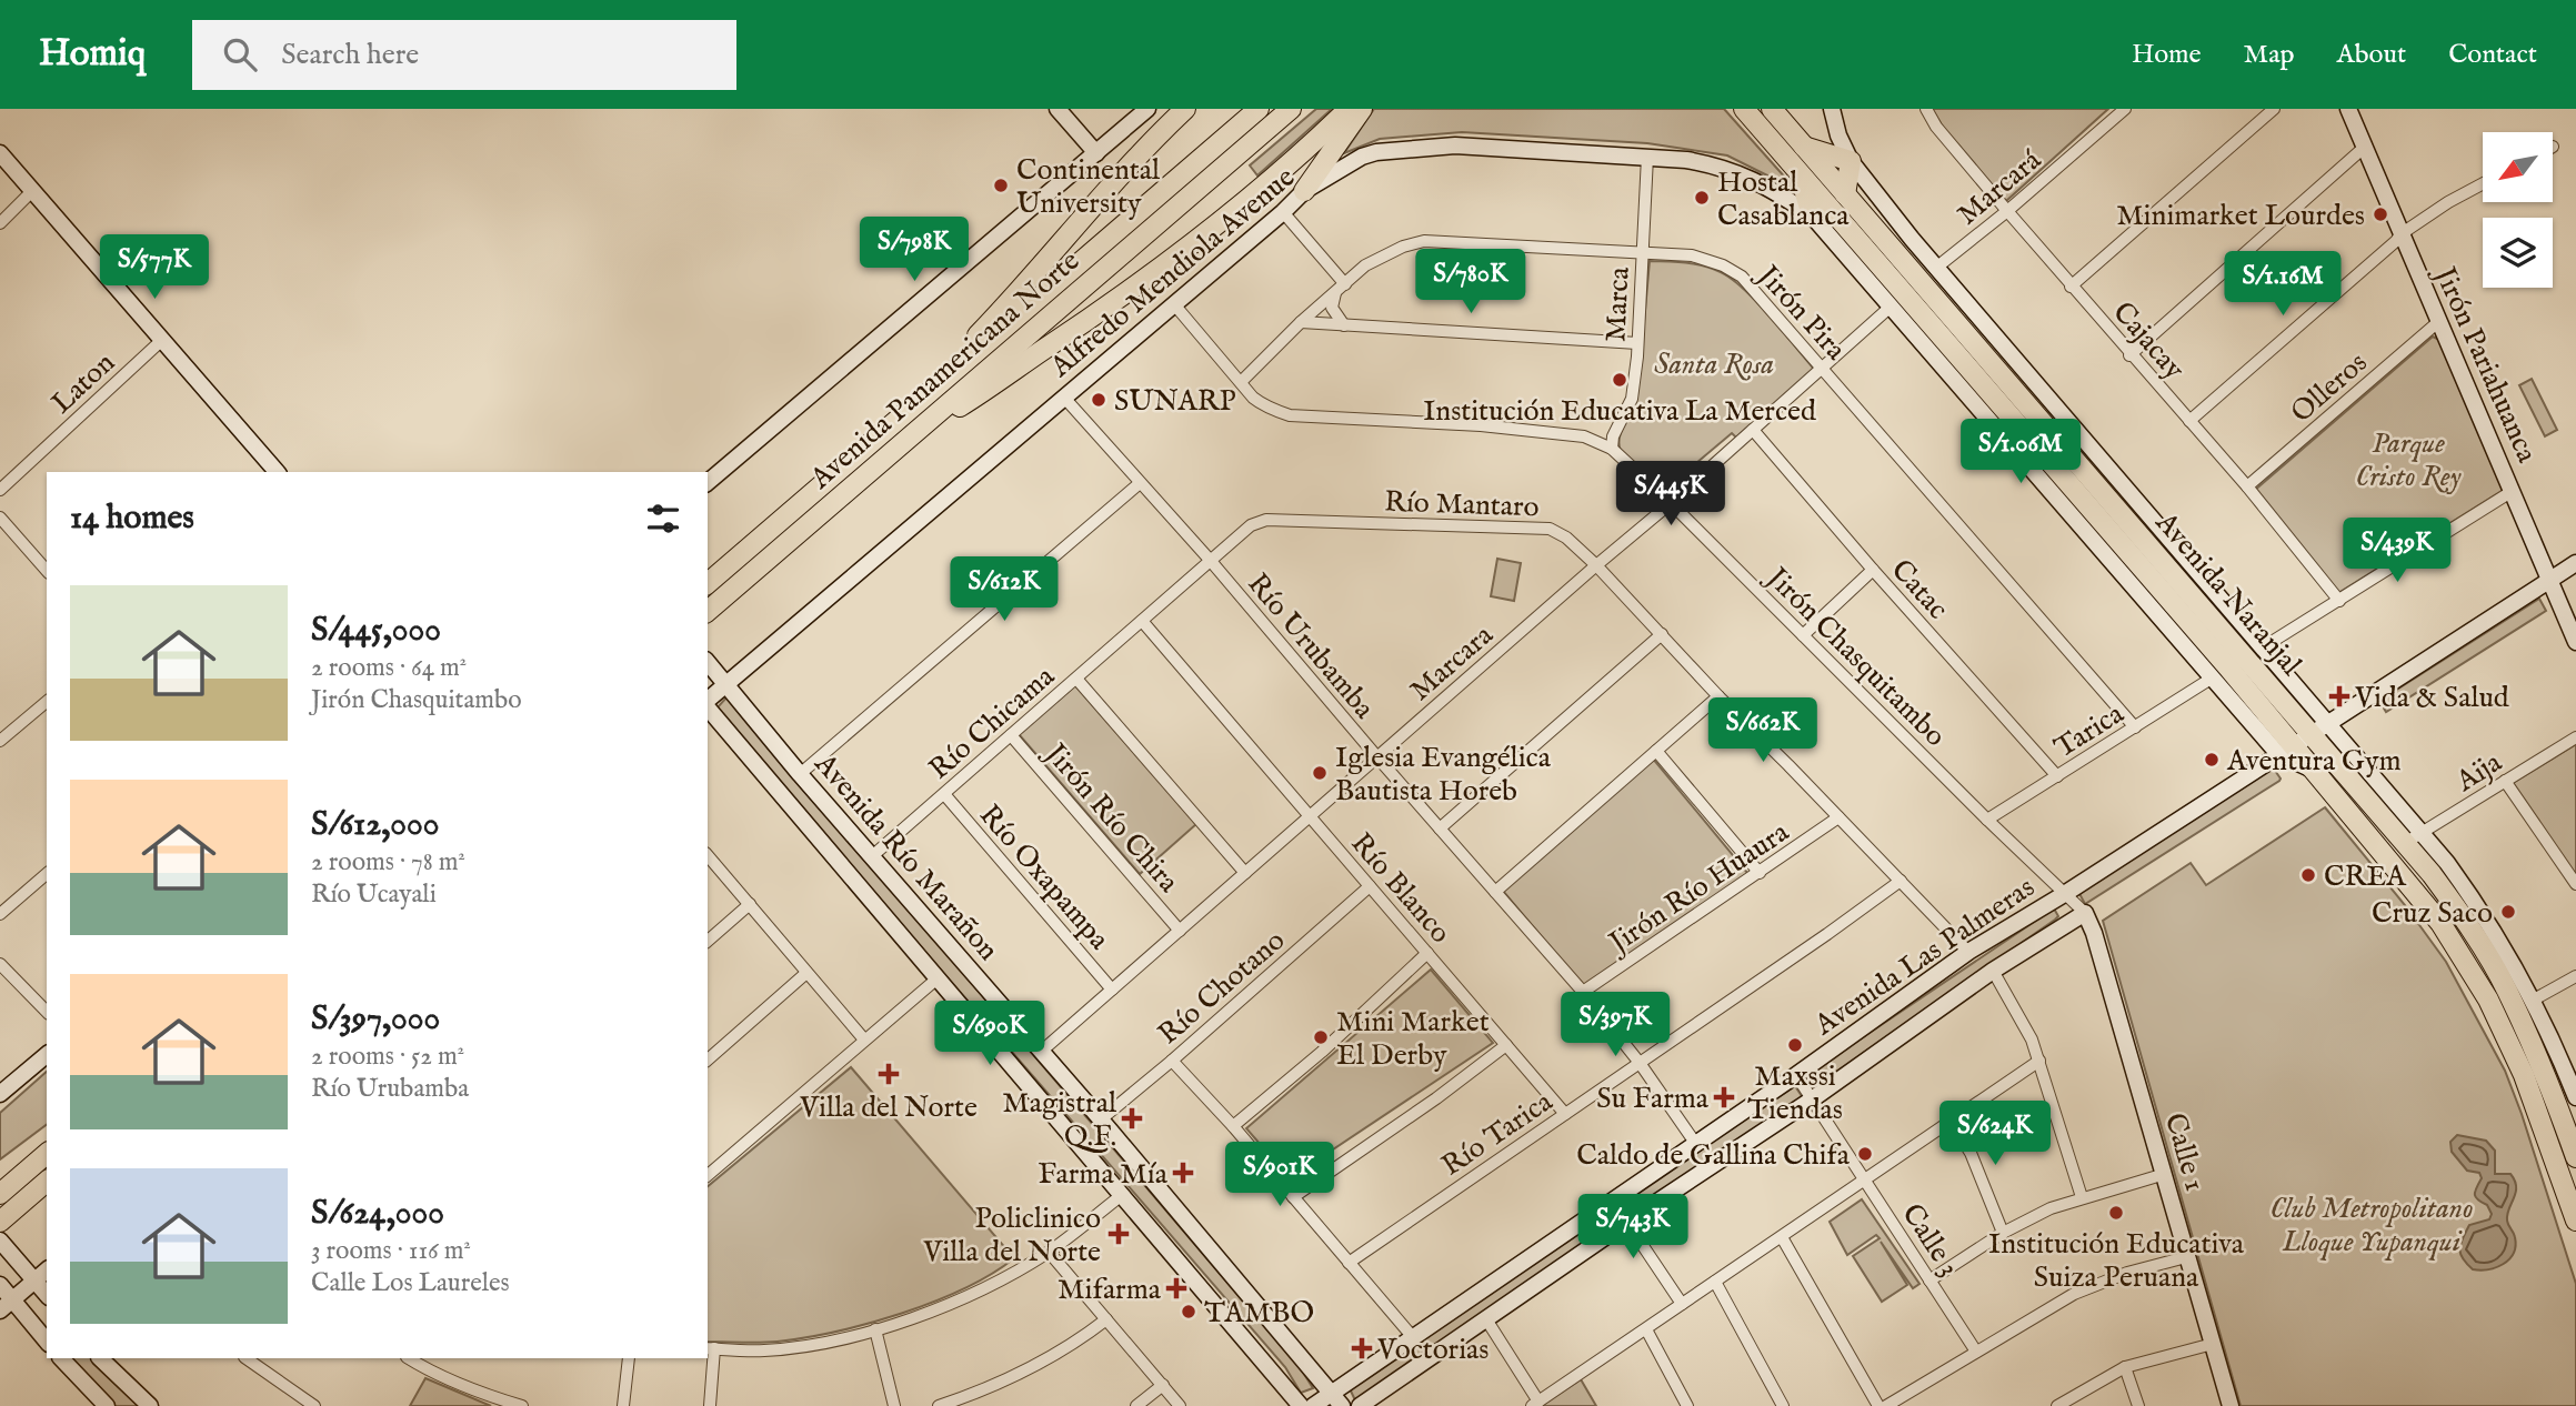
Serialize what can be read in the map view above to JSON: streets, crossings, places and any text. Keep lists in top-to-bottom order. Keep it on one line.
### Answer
{"streets":{"highway":["Avenida Panamericana Norte","Avenida Naranjal"],"main road":["Alfredo Mendiola Avenue","Jirón Pariahuanca","Avenida Río Marañon","Avenida Las Palmeras","Calle 1"],"street":["Marcará","Marca","Jirón Pira","Cajacay","Laton","Olleros","Río Mantaro","Catac","Río Urubamba","Jirón Chasquitambo","Marcara","Río Chicama","Tarica","Aija","Jirón Río Chira","Río Oxapampa","Jirón Río Huaura","Río Blanco","Río Chotano","Río Tarica","Calle 3"]},"crossings":[["Marcará","Cajacay"],["Marcará","Avenida Naranjal"],["Alfredo Mendiola Avenue","Marca"],["Alfredo Mendiola Avenue","Avenida Naranjal"],["Alfredo Mendiola Avenue","Río Urubamba"],["Alfredo Mendiola Avenue","Jirón Chasquitambo"],["Alfredo Mendiola Avenue","Avenida Río Marañon"],["Marca","Jirón Pira"],["Marca","Jirón Chasquitambo"],["Jirón Pira","Jirón Chasquitambo"],["Jirón Pira","Marcara"],["Jirón Pira","Tarica"],["Cajacay","Olleros"],["Jirón Pariahuanca","Olleros"],["Jirón Pariahuanca","Avenida Las Palmeras"],["Río Mantaro","Río Urubamba"],["Río Mantaro","Marcara"],["Río Mantaro","Río Chicama"],["Río Mantaro","Jirón Río Huaura"],["Río Mantaro","Avenida Las Palmeras"],["Río Mantaro","Río Tarica"],["Catac","Marcara"],["Catac","Tarica"],["Avenida Naranjal","Marcara"],["Avenida Naranjal","Tarica"],["Avenida Naranjal","Aija"],["Avenida Naranjal","Avenida Las Palmeras"],["Río Urubamba","Marcara"],["Río Urubamba","Río Chicama"],["Río Urubamba","Jirón Río Huaura"],["Río Urubamba","Avenida Las Palmeras"],["Río Urubamba","Río Tarica"],["Jirón Chasquitambo","Marcara"],["Jirón Chasquitambo","Tarica"],["Jirón Chasquitambo","Avenida Las Palmeras"],["Jirón Chasquitambo","Calle 1"],["Marcara","Jirón Río Chira"],["Marcara","Avenida Río Marañon"],["Marcara","Río Oxapampa"],["Marcara","Río Blanco"],["Río Chicama","Jirón Río Chira"],["Río Chicama","Avenida Río Marañon"],["Río Chicama","Río Oxapampa"],["Río Chicama","Río Blanco"],["Avenida Río Marañon","Avenida Las Palmeras"],["Avenida Río Marañon","Río Chotano"],["Río Blanco","Río Chotano"],["Río Blanco","Río Tarica"],["Avenida Las Palmeras","Calle 1"],["Avenida Las Palmeras","Calle 3"]],"parks":["Santa Rosa","Parque Cristo Rey","Club Metropolitano Lloque Yupanqui"],"places":{"other":["Continental University","Hostal Casablanca","Minimarket Lourdes","Institución Educativa La Merced","SUNARP","Aventura Gym","Iglesia Evangélica Bautista Horeb","CREA","Cruz Saco","Mini Market El Derby","Maxssi Tiendas","Caldo de Gallina Chifa","Institución Educativa Suiza Peruana","TAMBO"],"health":["Vida & Salud","Villa del Norte","Su Farma","Magistral Q.F.","Farma Mía","Policlinico Villa del Norte","Mifarma","Voctorias"]},"north":"bottom left","page":{"header":"Homiq","search":"Search here","nav":["Home","Map","About","Contact"],"price":["S/798K","S/577K","S/780K","S/1.16M","S/1.06M","S/445K","S/439K","S/612K","S/662K","S/397K","S/690K","S/624K","S/901K","S/743K"],"heading":"14 homes","list":[{"name":"S/445,000","note":"2 rooms · 64 m² · Jirón Chasquitambo"},{"name":"S/612,000","note":"2 rooms · 78 m² · Río Ucayali"},{"name":"S/397,000","note":"2 rooms · 52 m² · Río Urubamba"},{"name":"S/624,000","note":"3 rooms · 116 m² · Calle Los Laureles"}]}}
